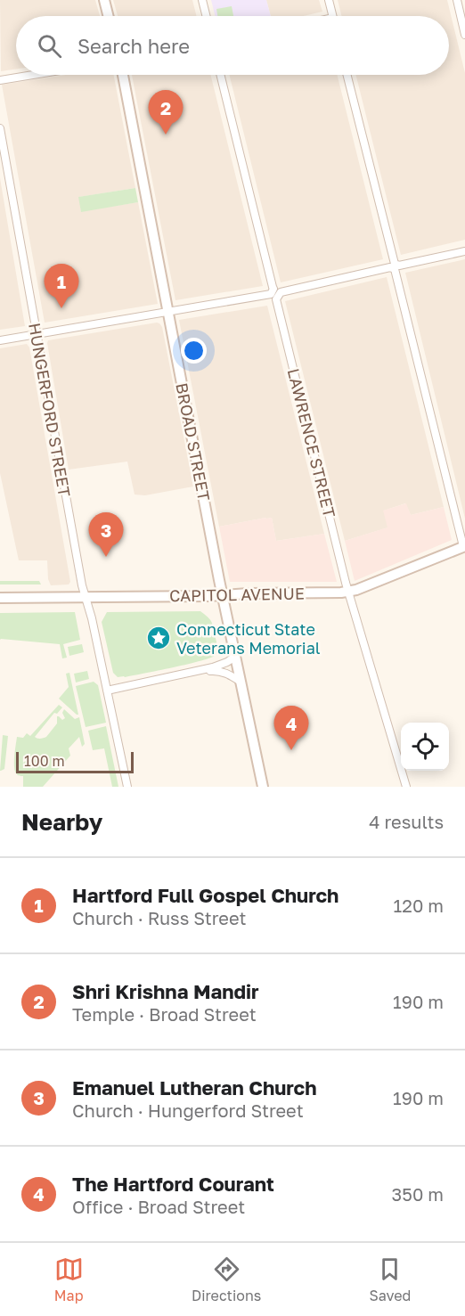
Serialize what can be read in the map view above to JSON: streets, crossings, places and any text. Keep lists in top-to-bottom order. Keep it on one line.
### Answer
{"streets":{"main road":["BROAD STREET","CAPITOL AVENUE"],"street":["HUNGERFORD STREET","LAWRENCE STREET"]},"crossings":[["HUNGERFORD STREET","CAPITOL AVENUE"],["BROAD STREET","CAPITOL AVENUE"],["LAWRENCE STREET","CAPITOL AVENUE"]],"places":{"place":["Connecticut State Veterans Memorial"]},"scale_bar":"100 m","page":{"search":"Search here","pins":["2","1","3","4"],"scale":"100 m","heading":["Nearby","4 results"],"list":[{"mark":"1","name":"Hartford Full Gospel Church","note":"Church · Russ Street","value":"120 m"},{"mark":"2","name":"Shri Krishna Mandir","note":"Temple · Broad Street","value":"190 m"},{"mark":"3","name":"Emanuel Lutheran Church","note":"Church · Hungerford Street","value":"190 m"},{"mark":"4","name":"The Hartford Courant","note":"Office · Broad Street","value":"350 m"}],"nav":["Map","Directions","Saved"]}}
